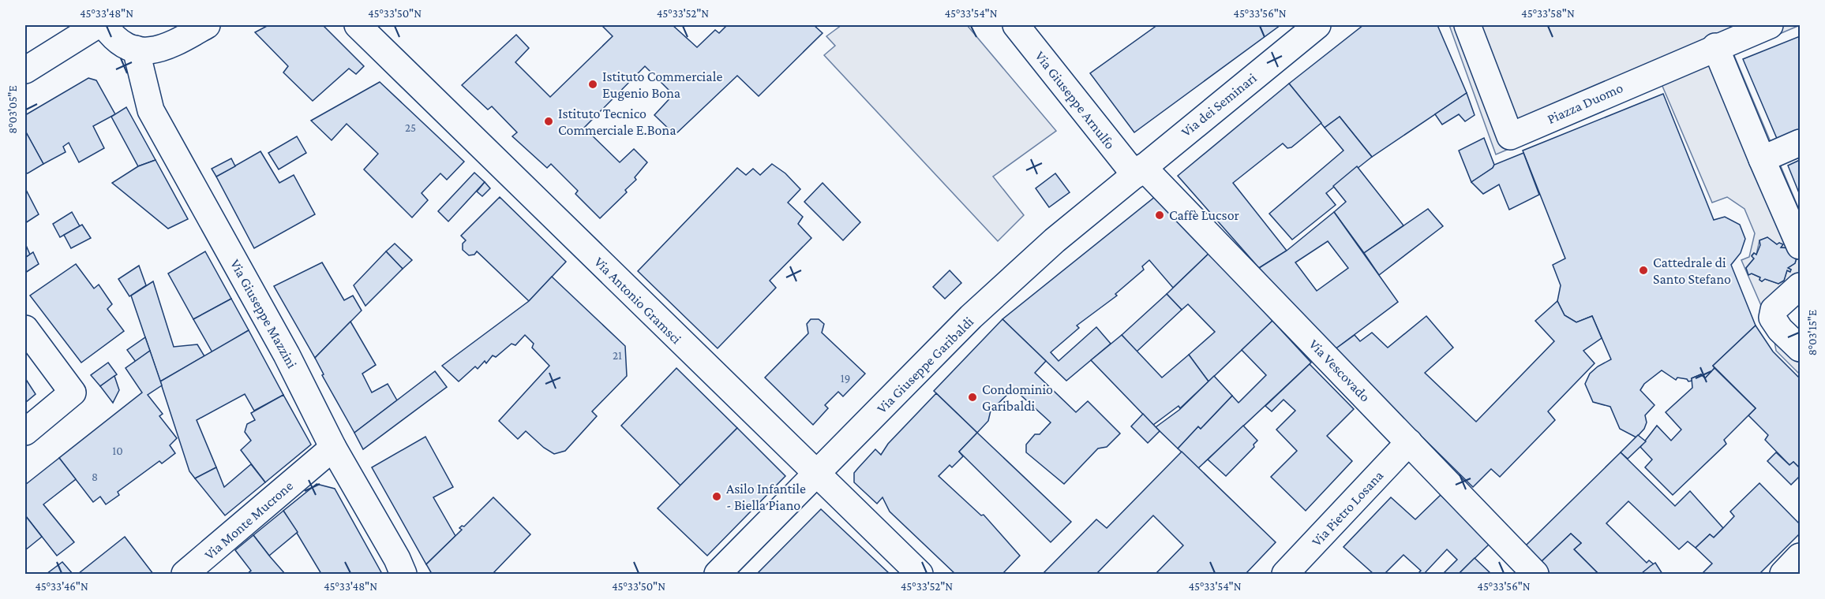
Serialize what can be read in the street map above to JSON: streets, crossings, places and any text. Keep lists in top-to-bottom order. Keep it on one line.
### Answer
{"streets":{"street":["Via Giuseppe Arnulfo","Piazza Duomo","Via dei Seminari","Via Antonio Gramsci","Via Giuseppe Mazzini","Via Giuseppe Garibaldi","Via Vescovado","Via Pietro Losana","Via Monte Mucrone"]},"crossings":[["Via Giuseppe Arnulfo","Via dei Seminari"],["Via Giuseppe Arnulfo","Via Giuseppe Garibaldi"],["Via Giuseppe Arnulfo","Via Vescovado"],["Via dei Seminari","Via Giuseppe Garibaldi"],["Via dei Seminari","Via Vescovado"],["Via Antonio Gramsci","Via Giuseppe Garibaldi"],["Via Giuseppe Mazzini","Via Monte Mucrone"],["Via Giuseppe Garibaldi","Via Vescovado"],["Via Vescovado","Via Pietro Losana"]],"places":["Istituto Commerciale Eugenio Bona","Istituto Tecnico Commerciale E.Bona","Caffè Lucsor","Cattedrale di Santo Stefano","Condominio Garibaldi","Asilo Infantile - Biella Piano"],"house_numbers":["25","21","19","10","8"],"coordinates":["45°33'48\"N","45°33'50\"N","45°33'52\"N","45°33'54\"N","45°33'56\"N","45°33'58\"N","8°03'05\"E","8°03'15\"E","45°33'46\"N"]}
